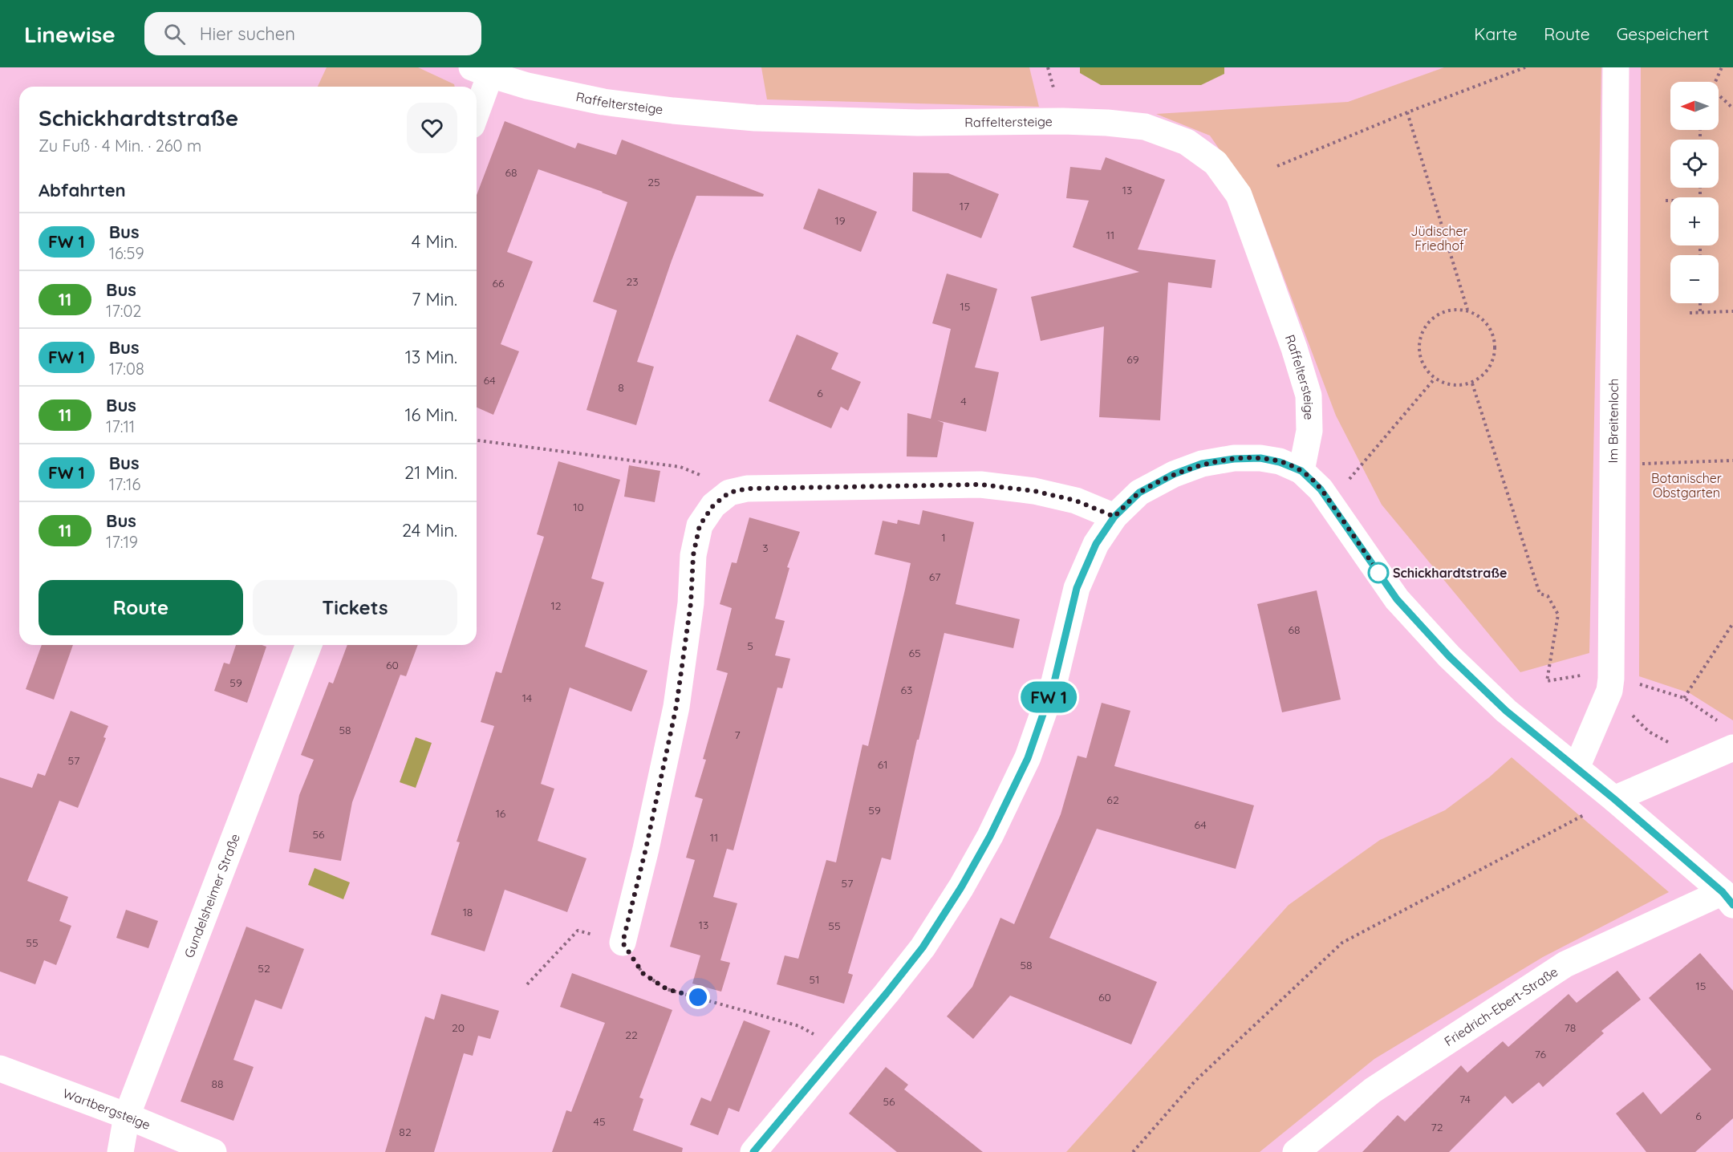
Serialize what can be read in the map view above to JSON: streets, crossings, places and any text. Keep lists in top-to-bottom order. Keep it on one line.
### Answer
{"streets":{"street":["Raffeltersteige","Im Breitenloch","Gundelsheimer Straße","Friedrich-Ebert-Straße","Wartbergsteige"]},"crossings":[["Gundelsheimer Straße","Wartbergsteige"]],"parks":["Jüdischer Friedhof","Botanischer Obstgarten"],"places":["Schickhardtstraße"],"house_numbers":["68","25","13","17","19","11","23","66","15","69","64","8","6","4","10","1","3","67","12","68","5","65","60","59","63","14","58","7","57","61","62","59","16","64","56","11","57","18","13","55","55","58","52","51","15","60","20","78","22","76","88","74","56","6","45","72","82"],"north":"left","page":{"header":"Linewise","search":"Hier suchen","nav":["Karte","Route","Gespeichert"],"on_map":"FW 1","map_buttons":["+","−"],"heading":[["Schickhardtstraße","Zu Fuß · 4 Min. · 260 m"],"Abfahrten"],"list":[{"mark":"FW 1","name":"Bus","note":"16:59","value":"4 Min."},{"mark":"11","name":"Bus","note":"17:02","value":"7 Min."},{"mark":"FW 1","name":"Bus","note":"17:08","value":"13 Min."},{"mark":"11","name":"Bus","note":"17:11","value":"16 Min."},{"mark":"FW 1","name":"Bus","note":"17:16","value":"21 Min."},{"mark":"11","name":"Bus","note":"17:19","value":"24 Min."}],"buttons":["Route","Tickets"]}}
